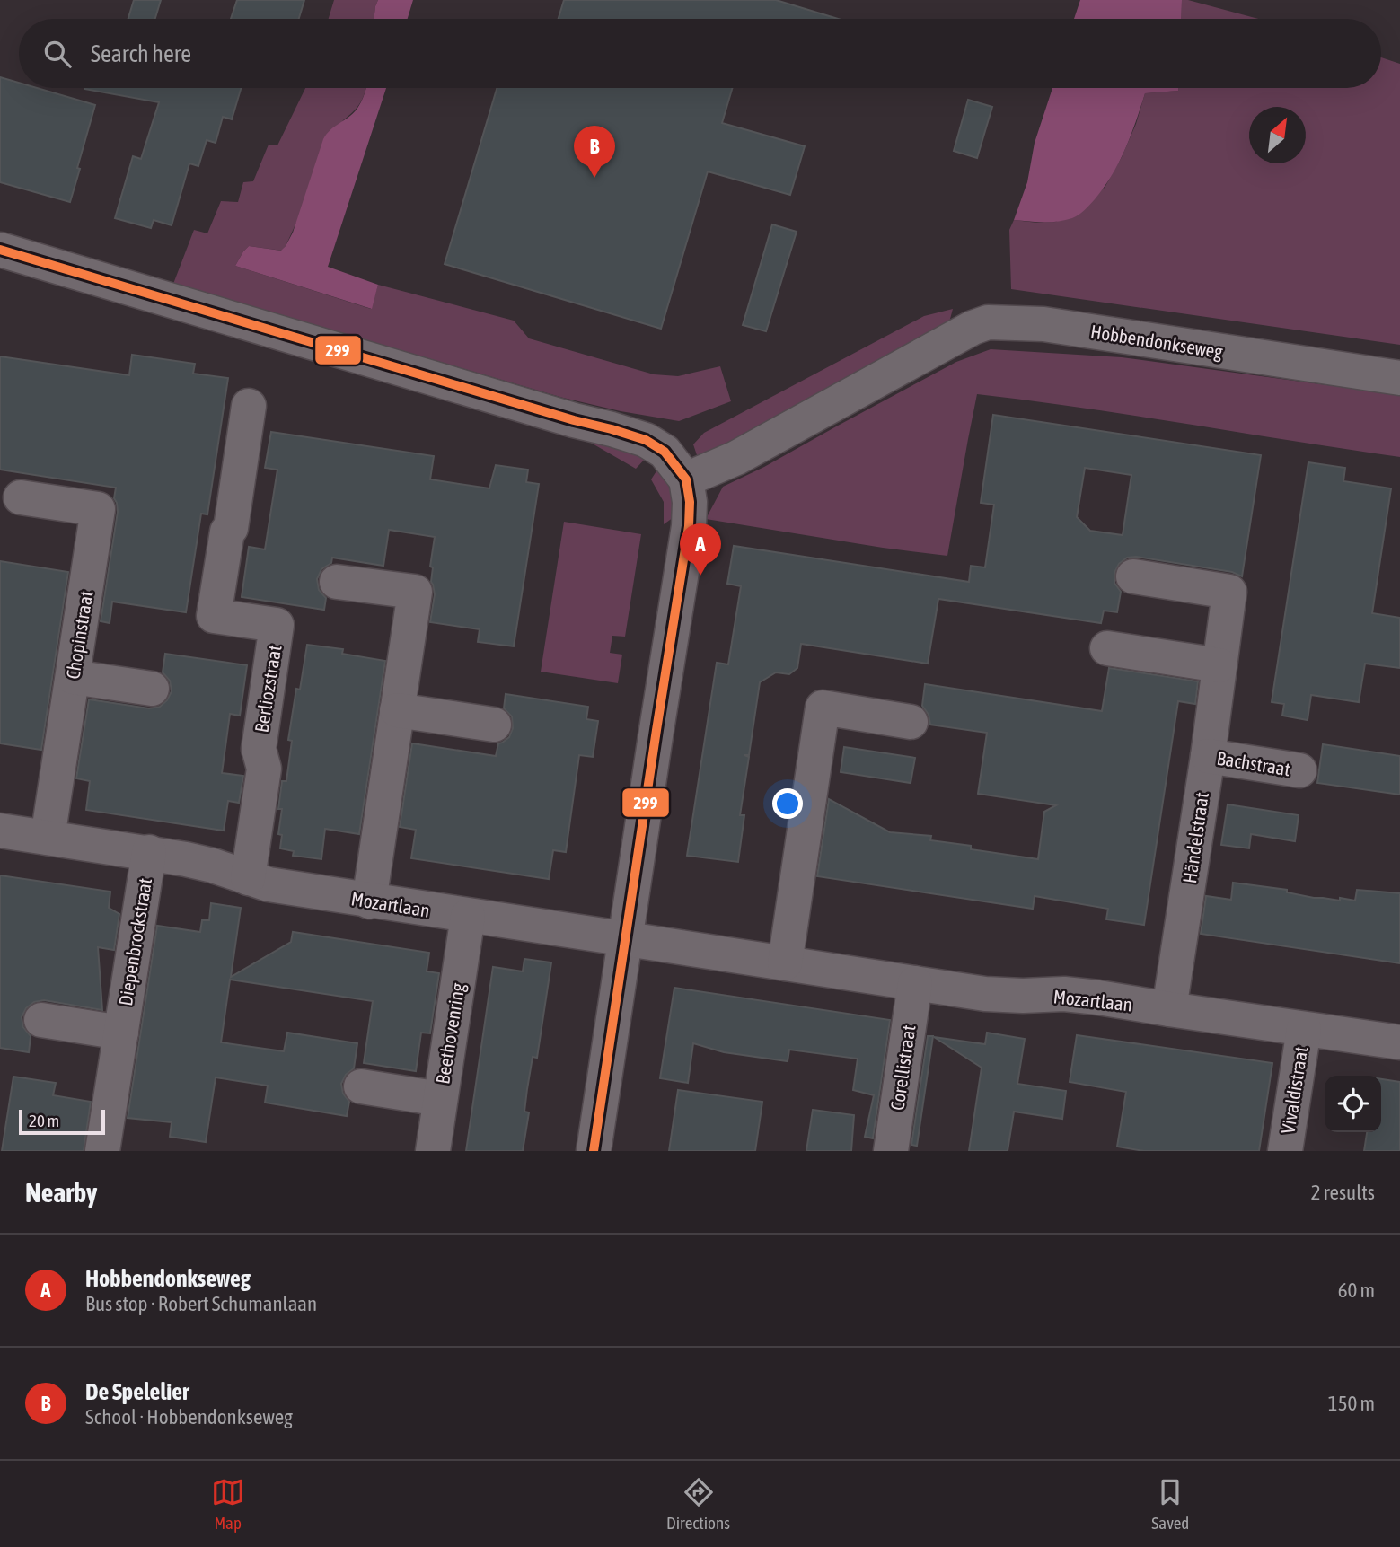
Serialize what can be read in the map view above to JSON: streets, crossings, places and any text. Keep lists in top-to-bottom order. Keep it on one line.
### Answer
{"streets":{"street":["Hobbendonkseweg","Chopinstraat","Berliozstraat","Bachstraat","Händelstraat","Mozartlaan","Diepenbrockstraat","Beethovenring","Corellistraat","Vivaldistraat"]},"crossings":[["Chopinstraat","Mozartlaan"],["Berliozstraat","Mozartlaan"],["Bachstraat","Händelstraat"],["Händelstraat","Mozartlaan"],["Mozartlaan","Diepenbrockstraat"],["Mozartlaan","Beethovenring"],["Mozartlaan","Corellistraat"],["Mozartlaan","Vivaldistraat"]],"lines":["transit line 299"],"scale_bar":"20 m","north":"top right","page":{"search":"Search here","pins":["B","A"],"scale":"20 m","heading":["Nearby","2 results"],"list":[{"mark":"A","name":"Hobbendonkseweg","note":"Bus stop · Robert Schumanlaan","value":"60 m"},{"mark":"B","name":"De Spelelier","note":"School · Hobbendonkseweg","value":"150 m"}],"nav":["Map","Directions","Saved"]}}
